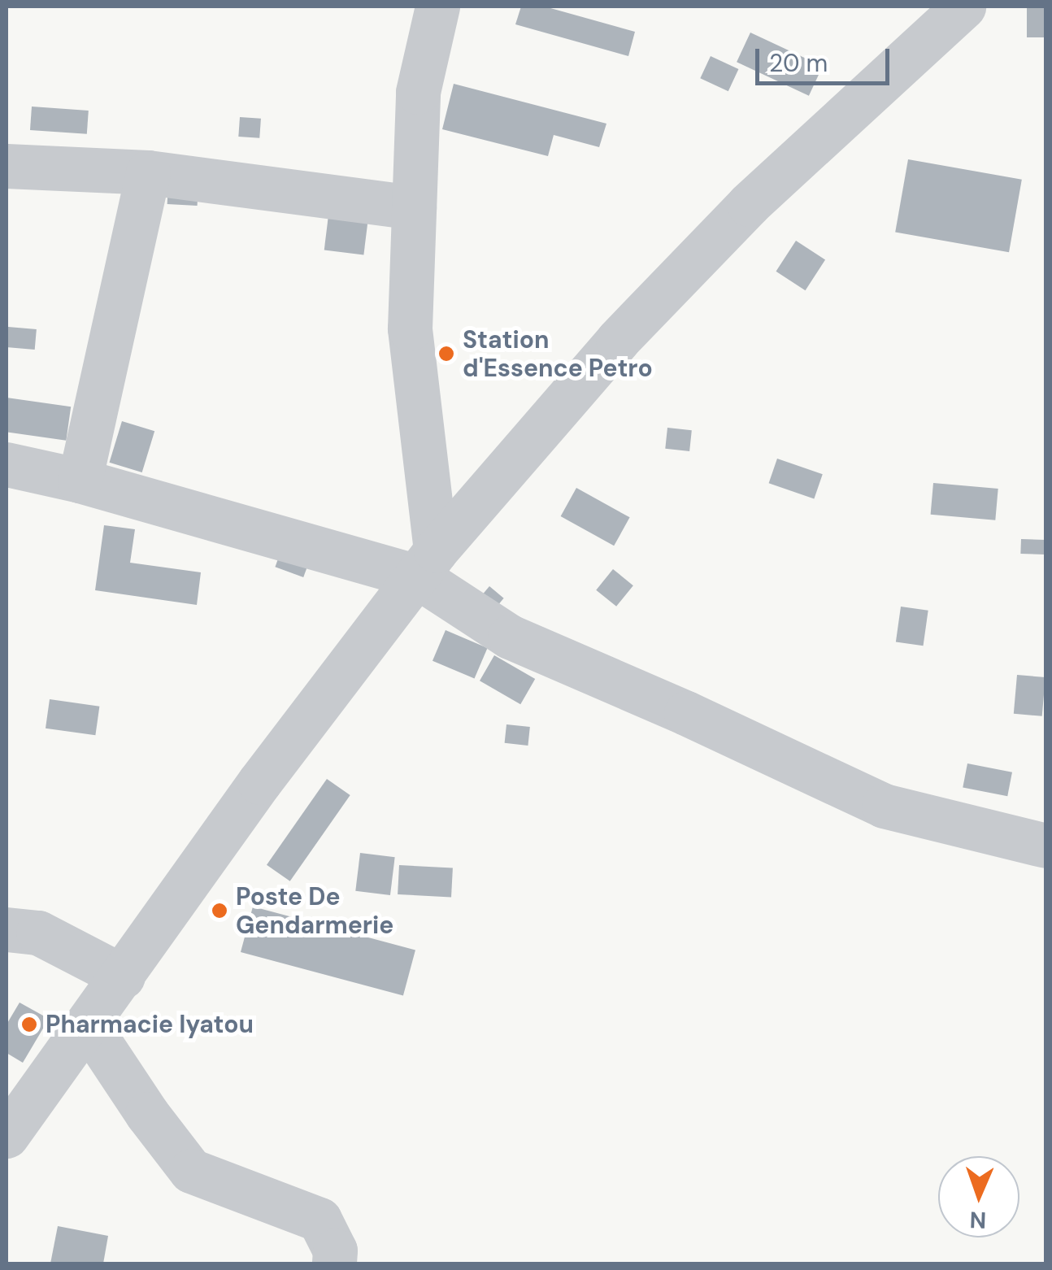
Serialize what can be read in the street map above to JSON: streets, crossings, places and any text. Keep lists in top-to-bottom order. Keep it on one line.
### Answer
{"places":["Station d'Essence Petro","Poste De Gendarmerie","Pharmacie Iyatou"],"scale_bar":"20 m","north":"bottom"}
